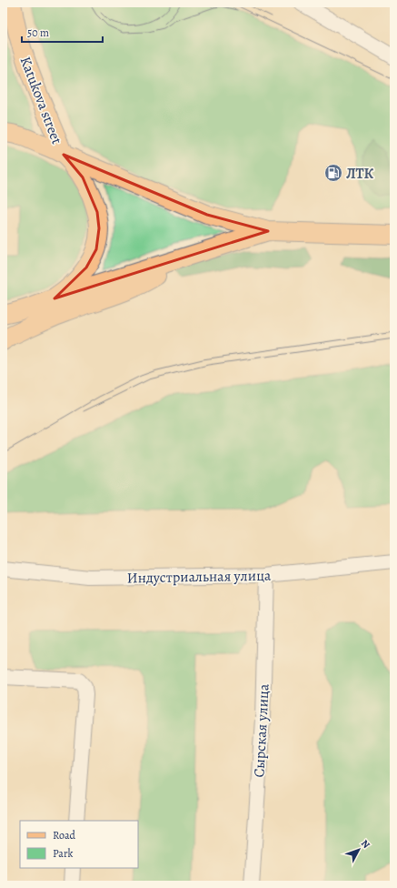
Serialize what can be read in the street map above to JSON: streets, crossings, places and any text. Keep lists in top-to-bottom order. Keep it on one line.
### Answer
{"streets":{"main road":["Katukova street"],"street":["Индустриальная улица","Сырская улица"]},"crossings":[["Индустриальная улица","Сырская улица"]],"places":{"fuel station":["ЛТК"]},"legend":["Road","Park"],"scale_bar":"50 m","north":"top right"}
